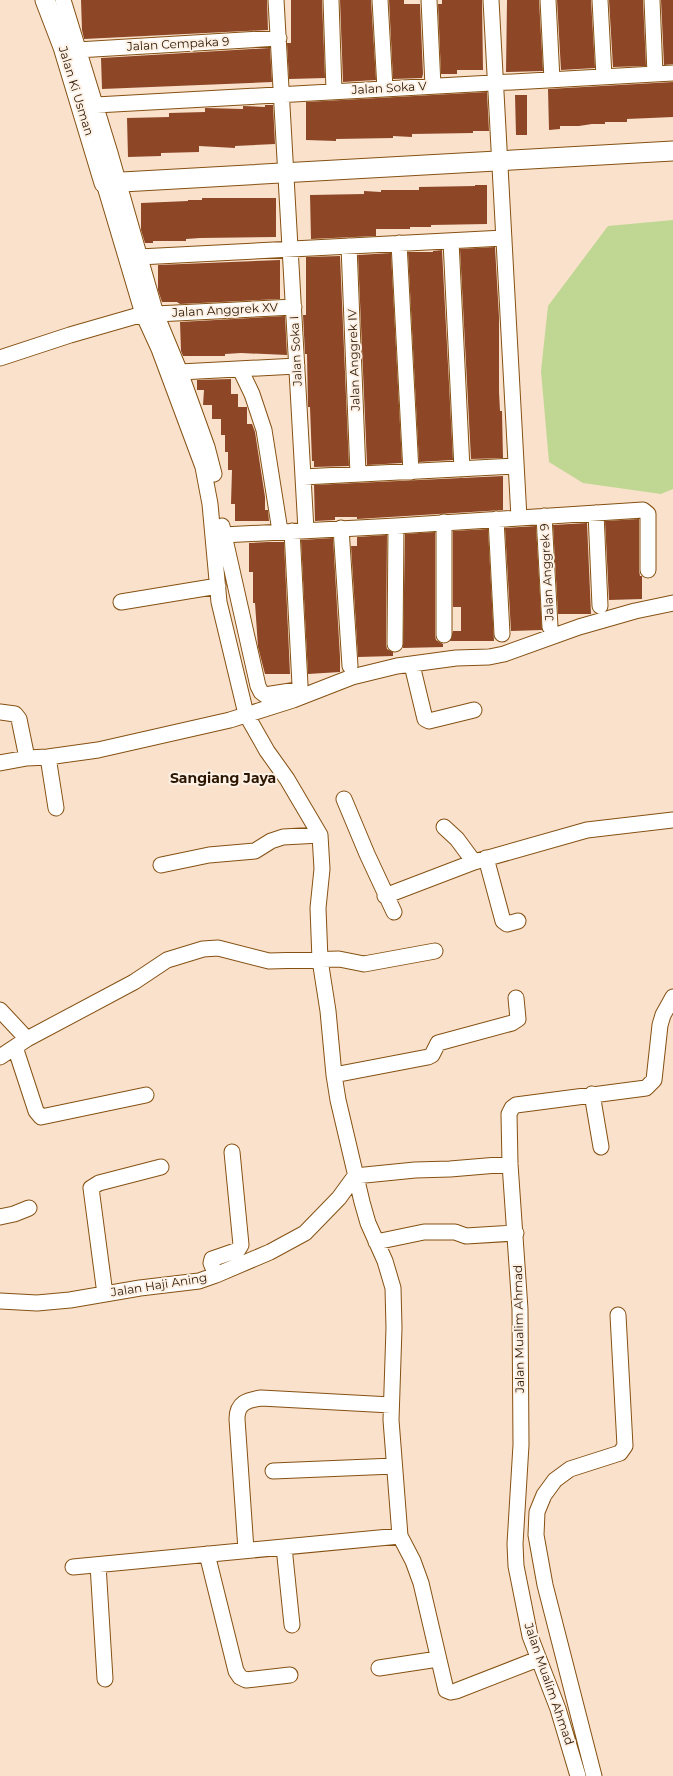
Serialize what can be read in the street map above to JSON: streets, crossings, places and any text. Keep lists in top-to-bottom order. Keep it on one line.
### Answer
{"streets":{"street":["Jalan Cempaka 9","Jalan Soka V","Jalan Ki Usman","Jalan Anggrek XV","Jalan Soka I","Jalan Anggrek IV","Jalan Anggrek 9","Jalan Haji Aning","Jalan Mualim Ahmad"]},"crossings":[["Jalan Cempaka 9","Jalan Soka I"],["Jalan Soka V","Jalan Soka I"],["Jalan Anggrek XV","Jalan Soka I"]],"districts":["Sangiang Jaya"]}
